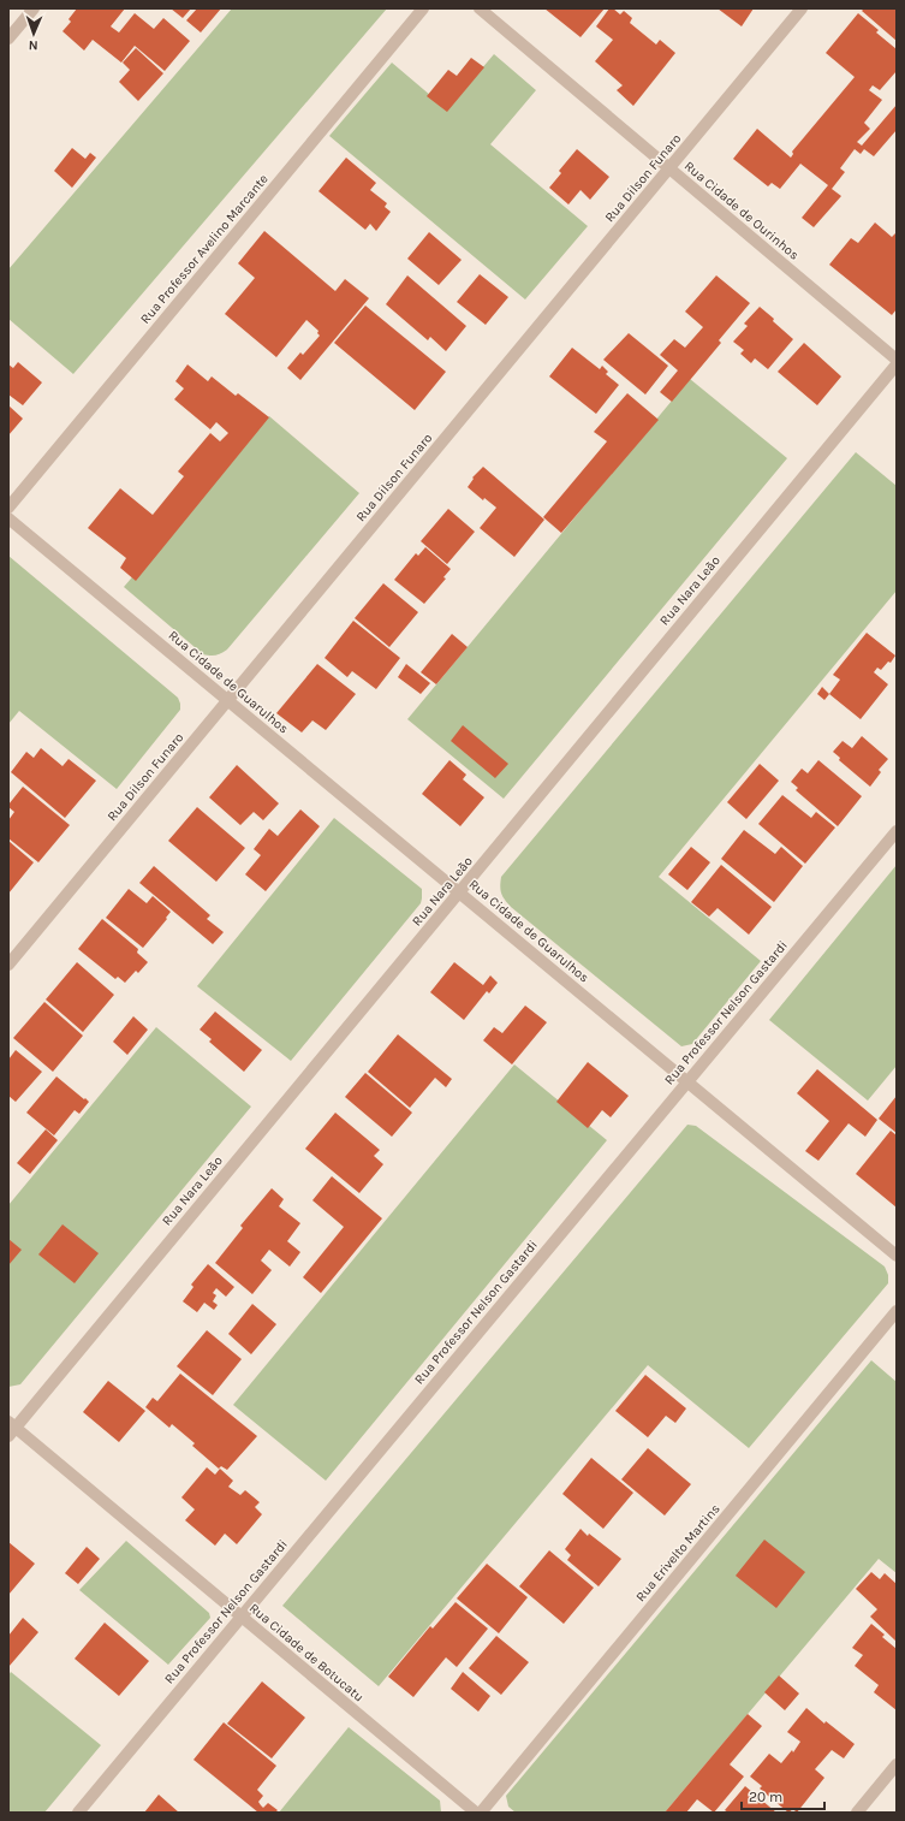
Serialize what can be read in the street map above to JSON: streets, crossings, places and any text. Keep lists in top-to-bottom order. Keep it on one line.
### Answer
{"streets":{"street":["Rua Dilson Funaro","Rua Cidade de Ourinhos","Rua Professor Avelino Marcante","Rua Nara Leão","Rua Cidade de Guarulhos","Rua Professor Nelson Gastardi","Rua Erivelto Martins","Rua Cidade de Botucatu"]},"crossings":[["Rua Dilson Funaro","Rua Cidade de Ourinhos"],["Rua Dilson Funaro","Rua Cidade de Guarulhos"],["Rua Nara Leão","Rua Cidade de Guarulhos"],["Rua Nara Leão","Rua Cidade de Botucatu"],["Rua Cidade de Guarulhos","Rua Professor Nelson Gastardi"],["Rua Professor Nelson Gastardi","Rua Cidade de Botucatu"]],"scale_bar":"20 m","north":"bottom"}
